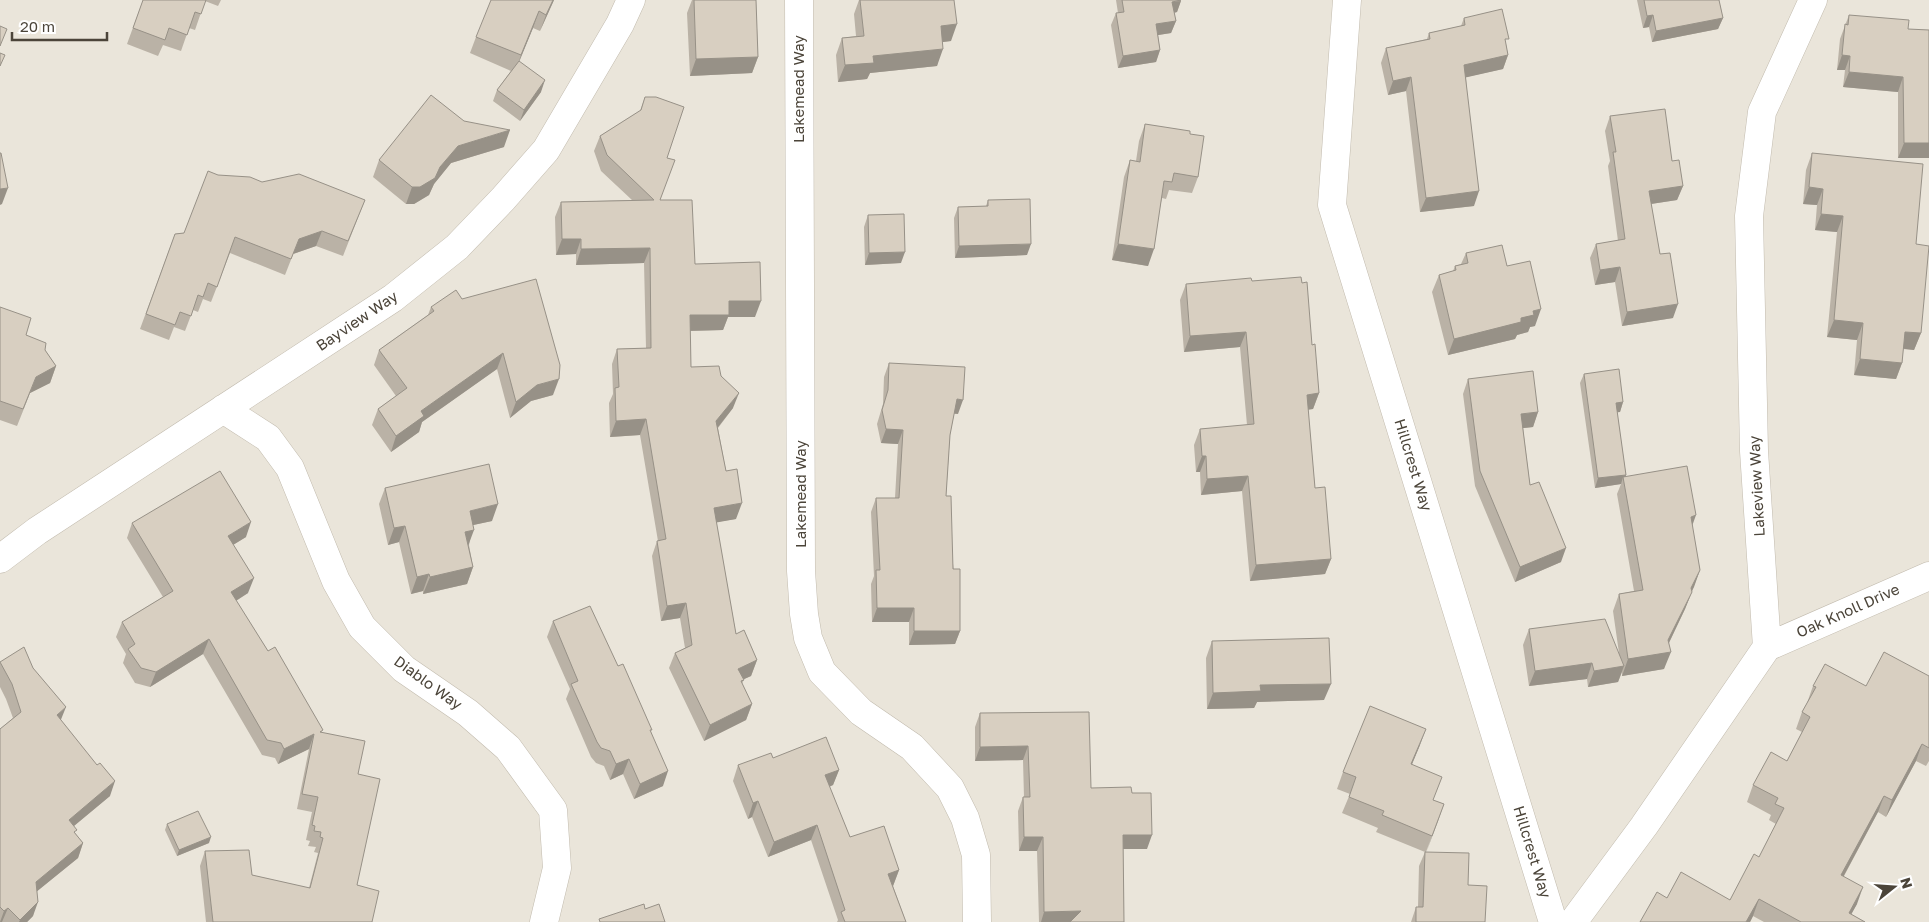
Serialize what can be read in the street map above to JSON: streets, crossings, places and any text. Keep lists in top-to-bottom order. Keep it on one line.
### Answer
{"streets":{"street":["Lakemead Way","Bayview Way","Hillcrest Way","Lakeview Way","Oak Knoll Drive","Diablo Way"]},"crossings":[["Bayview Way","Diablo Way"],["Lakeview Way","Oak Knoll Drive"]],"scale_bar":"20 m","north":"right"}
